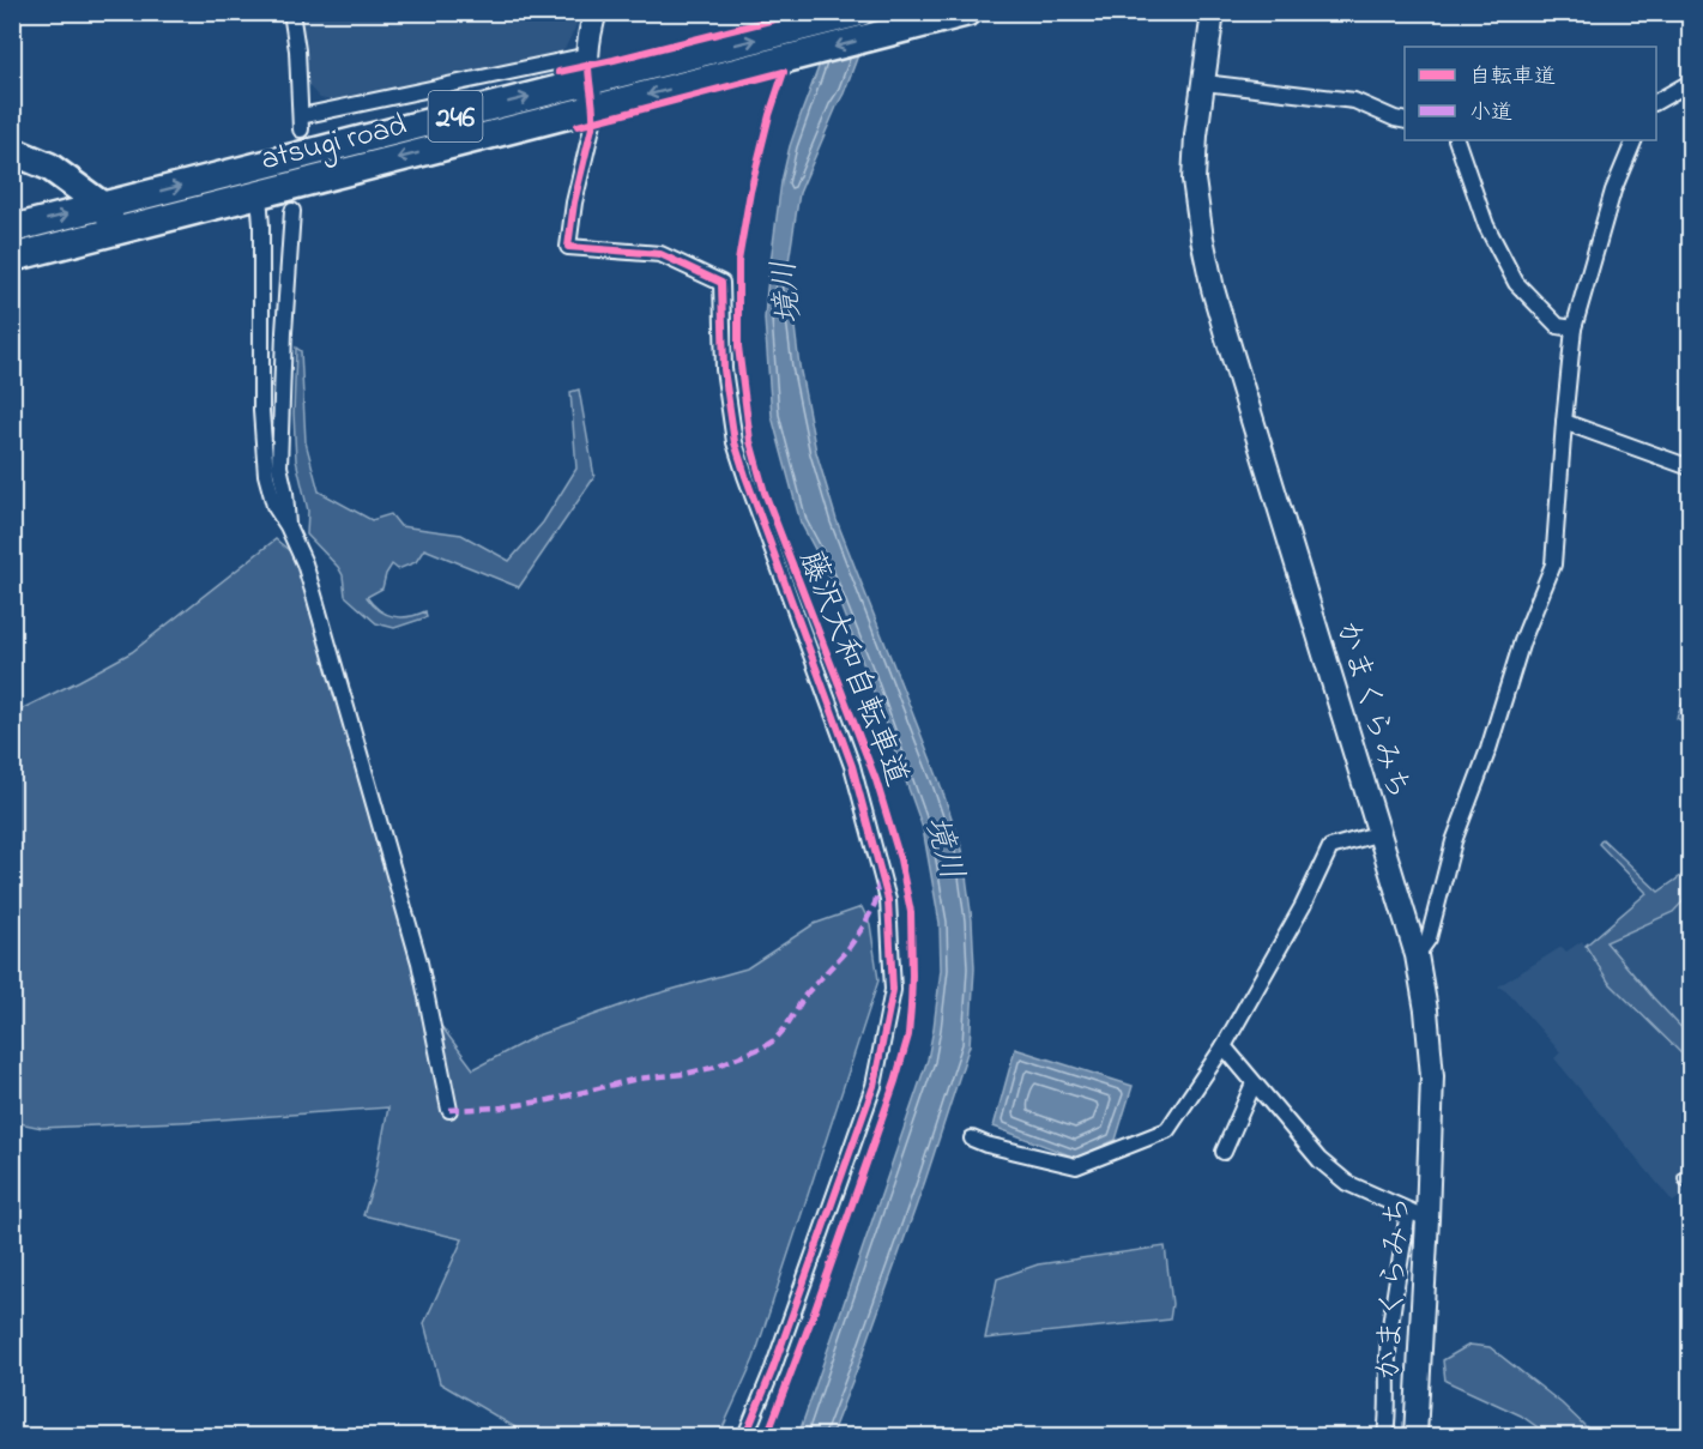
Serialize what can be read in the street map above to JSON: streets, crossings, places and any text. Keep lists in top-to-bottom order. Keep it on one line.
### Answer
{"streets":{"highway":["246","atsugi road"],"main road":["かまくらみち"],"cycle path":["藤沢大和自転車道"]},"crossings":[["246","atsugi road"]],"water":["境川"],"legend":["自転車道","小道"]}
